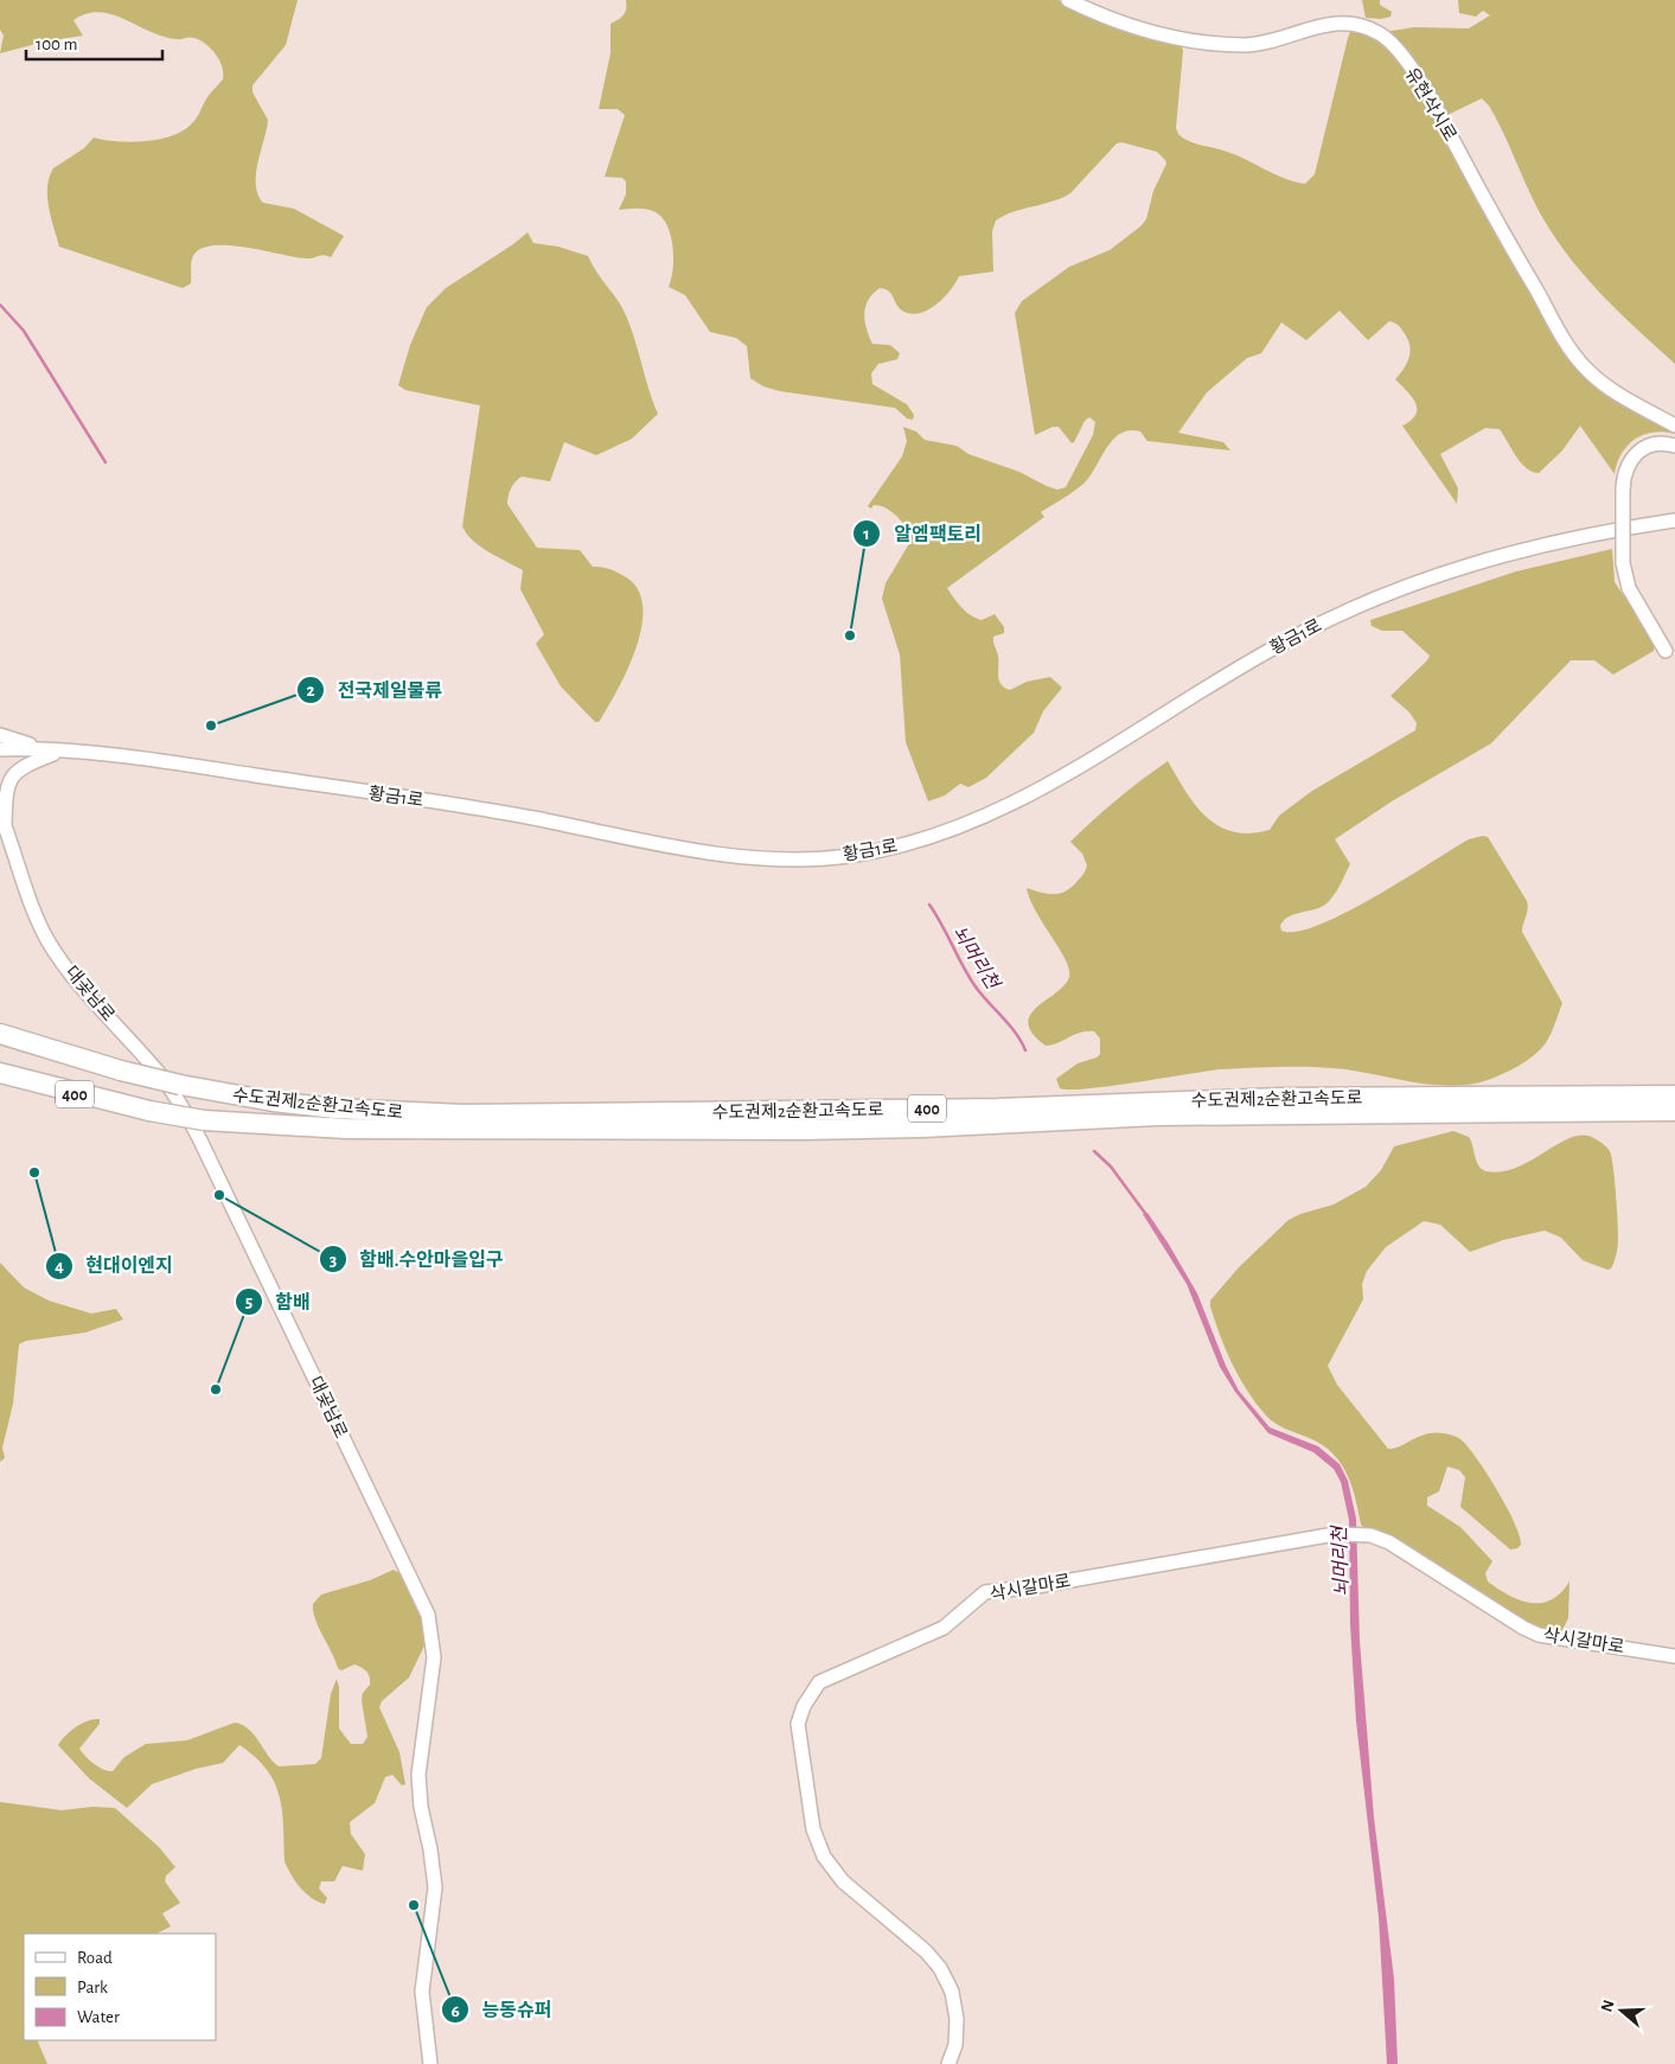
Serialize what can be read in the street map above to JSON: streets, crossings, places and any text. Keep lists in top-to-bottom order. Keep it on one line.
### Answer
{"streets":{"highway":["400","수도권제2순환고속도로"],"street":["유현삭시로","황금1로","대곶남로","삭시갈마로"]},"crossings":[["황금1로","대곶남로"]],"water":["뇌머리천"],"places":["알엠팩토리","전국제일물류","현대이엔지","함배.수안마을입구","함배","능동슈퍼"],"legend":["Road","Park","Water"],"scale_bar":"100 m","north":"left"}
